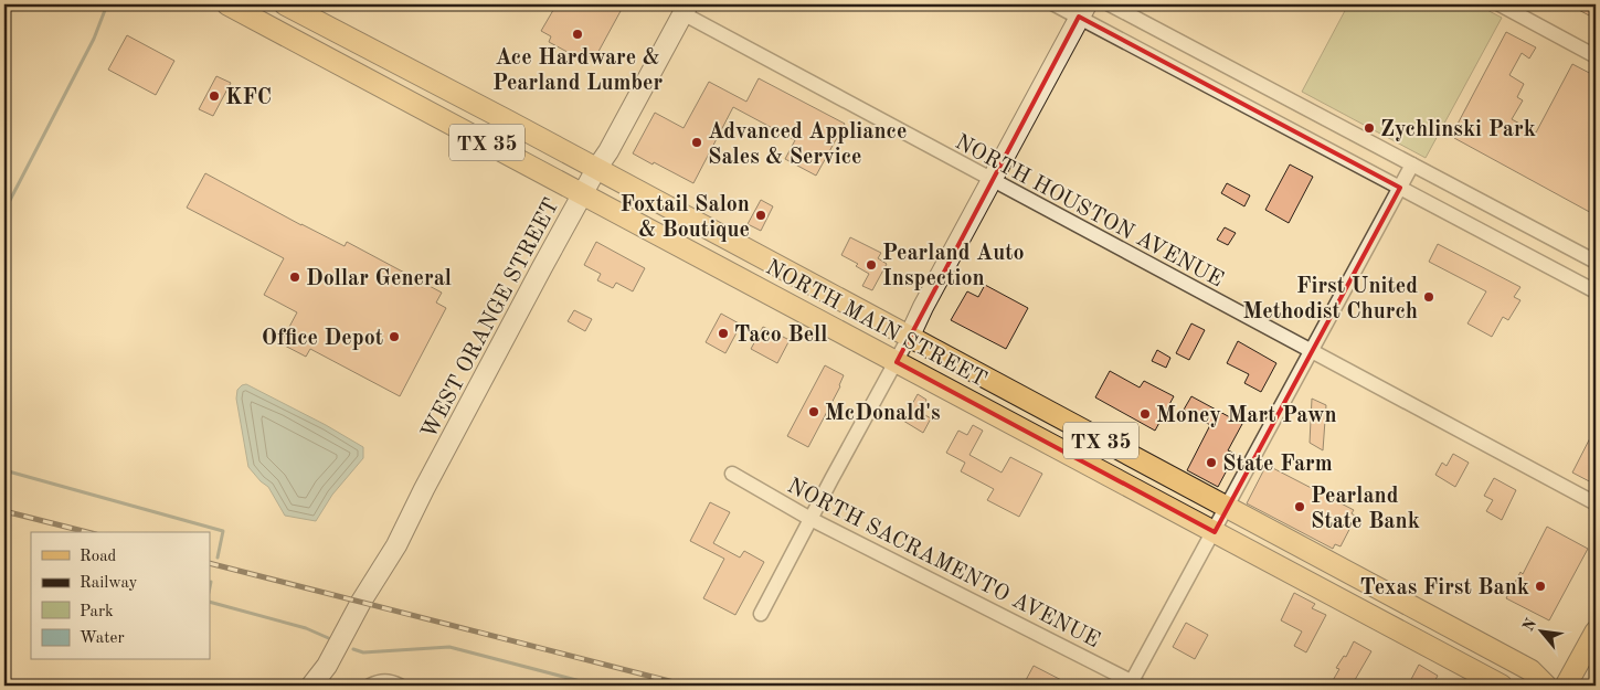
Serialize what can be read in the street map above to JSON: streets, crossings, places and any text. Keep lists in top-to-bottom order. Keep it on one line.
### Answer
{"streets":{"main road":["TX 35","NORTH MAIN STREET"],"street":["NORTH HOUSTON AVENUE","WEST ORANGE STREET","NORTH SACRAMENTO AVENUE"]},"crossings":[["NORTH HOUSTON AVENUE","WEST ORANGE STREET"],["WEST ORANGE STREET","NORTH MAIN STREET"]],"places":["Ace Hardware & Pearland Lumber","KFC","Zychlinski Park","Advanced Appliance Sales & Service","Foxtail Salon & Boutique","Pearland Auto Inspection","Dollar General","First United Methodist Church","Taco Bell","Office Depot","McDonald's","Money Mart Pawn","State Farm","Pearland State Bank","Texas First Bank"],"legend":["Road","Railway","Park","Water"],"north":"top left"}
